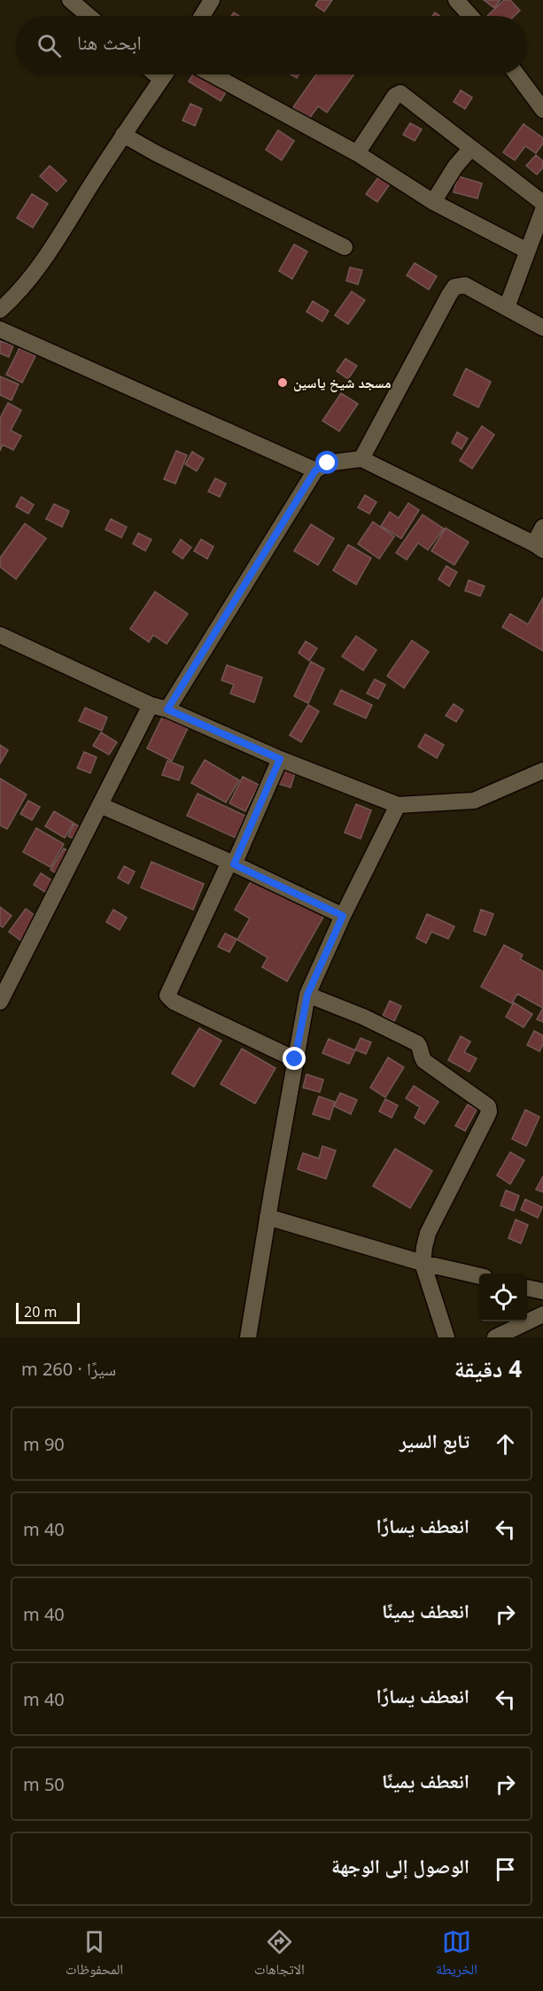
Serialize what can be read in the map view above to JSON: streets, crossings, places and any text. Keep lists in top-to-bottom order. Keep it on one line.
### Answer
{"places":["مسجد شيخ ياسين"],"scale_bar":"20 m","page":{"search":"ابحث هنا","scale":"20 m","heading":["4 دقيقة","سيرًا · 260 m"],"list":[["تابع السير","90 m"],["انعطف يسارًا","40 m"],["انعطف يمينًا","40 m"],["انعطف يسارًا","40 m"],["انعطف يمينًا","50 m"],"الوصول إلى الوجهة"],"nav":["الخريطة","الاتجاهات","المحفوظات"]}}
